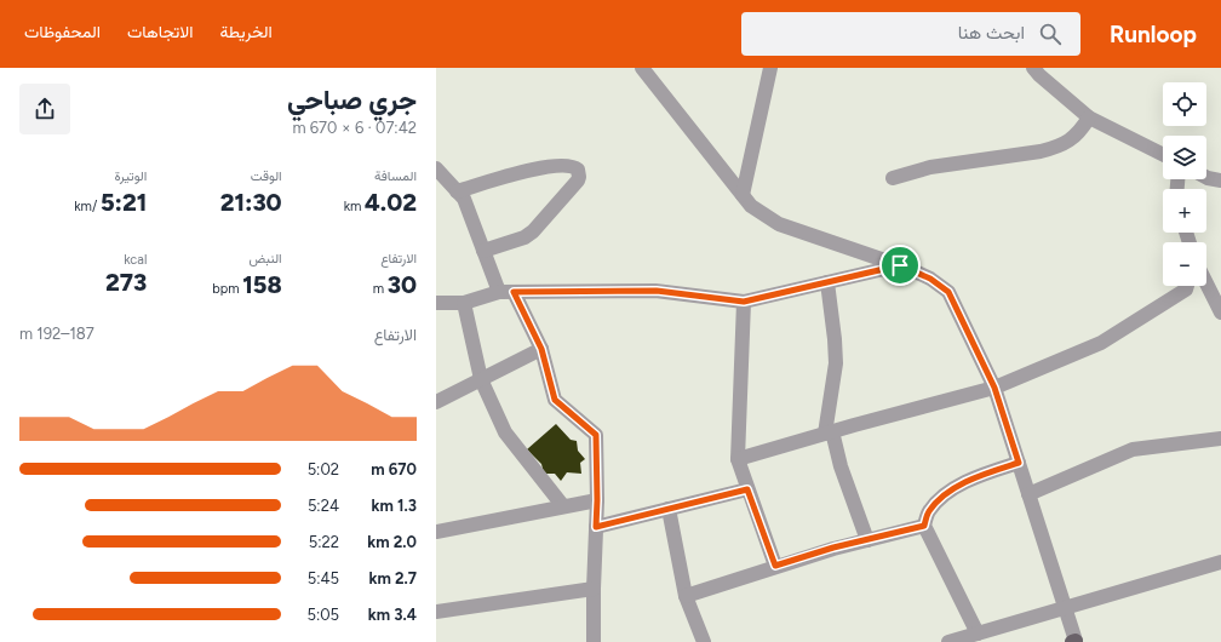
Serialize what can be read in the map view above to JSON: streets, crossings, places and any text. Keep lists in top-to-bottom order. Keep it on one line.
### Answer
{"page":{"header":"Runloop","search":"ابحث هنا","nav":["الخريطة","الاتجاهات","المحفوظات"],"heading":["جري صباحي","07:42 · 6 × 670 m"],"map_buttons":["+","−"],"stats":[["المسافة","4.02 km"],["الوقت","21:30"],["الوتيرة","5:21 /km"],["الارتفاع","30 m"],["النبض","158 bpm"],["kcal","273"]],"chart":["الارتفاع","187–192 m"],"list":[{"name":"670 m","note":"5:02"},{"name":"1.3 km","note":"5:24"},{"name":"2.0 km","note":"5:22"},{"name":"2.7 km","note":"5:45"},{"name":"3.4 km","note":"5:05"}]}}
